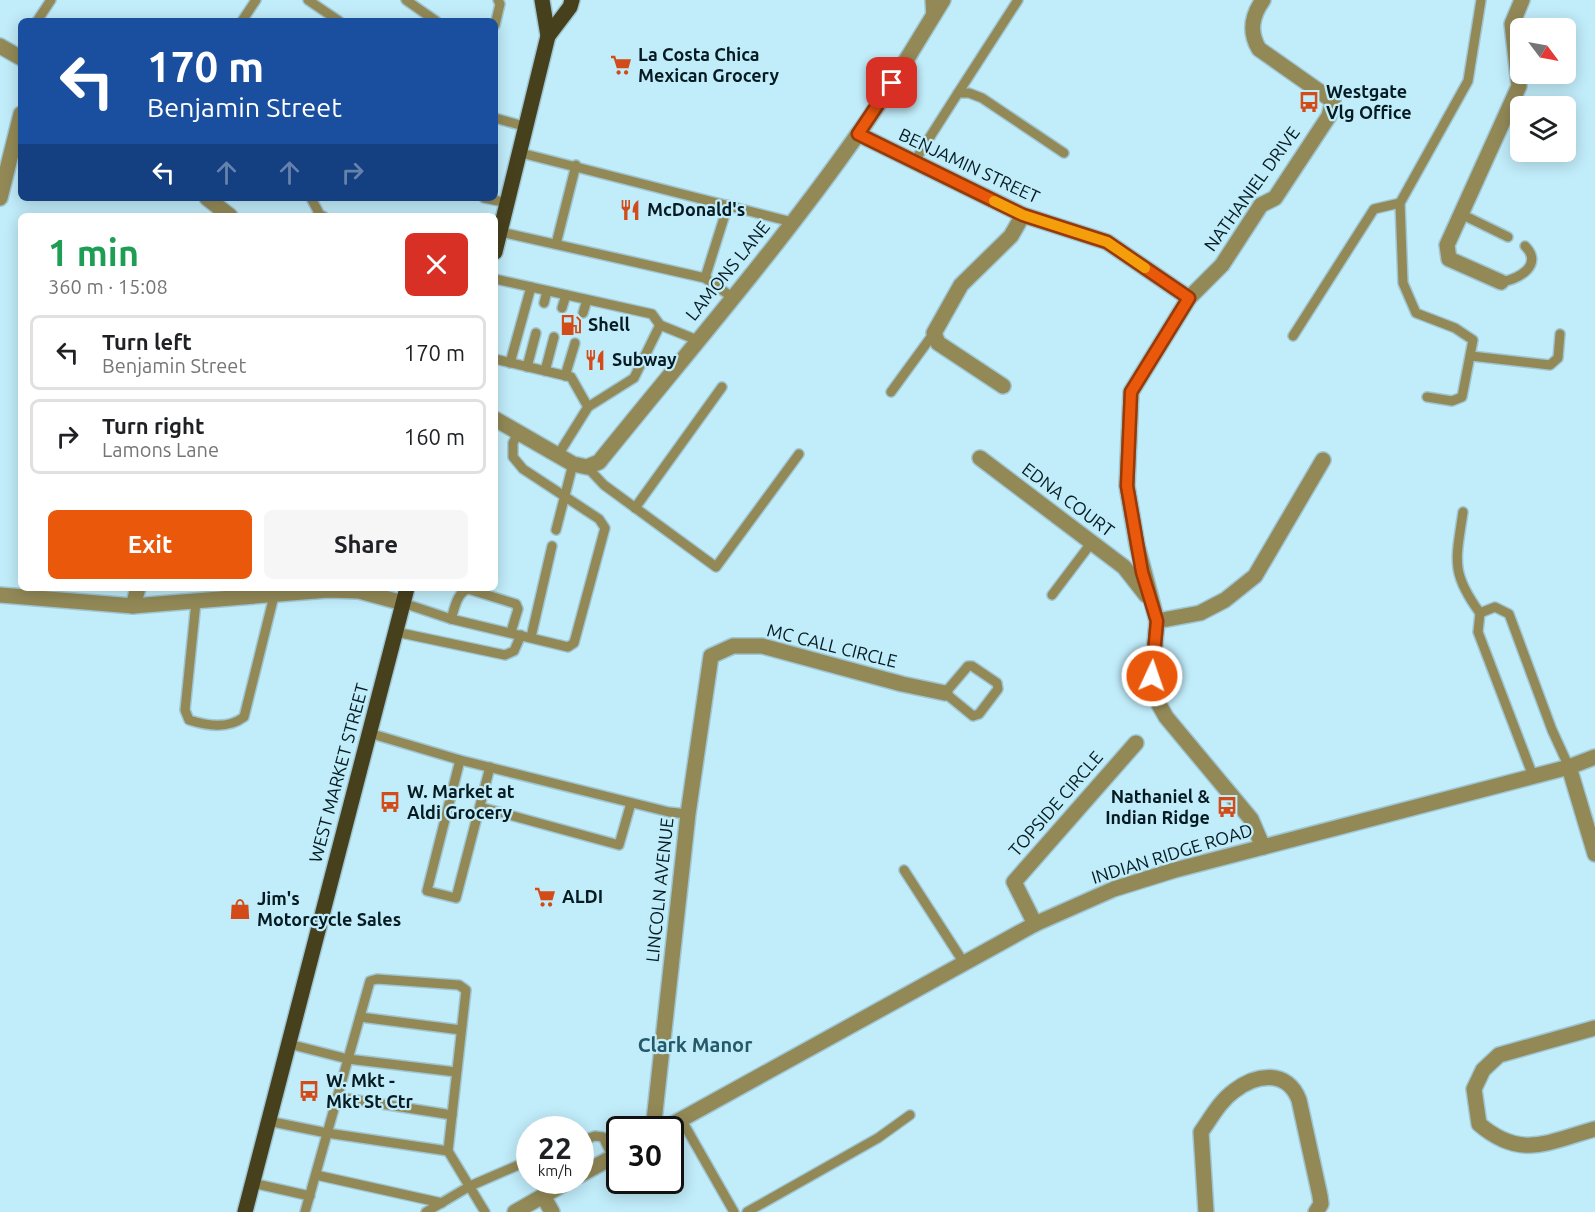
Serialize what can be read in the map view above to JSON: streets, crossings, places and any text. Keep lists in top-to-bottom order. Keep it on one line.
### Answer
{"streets":{"main road":["WEST MARKET STREET"],"street":["BENJAMIN STREET","NATHANIEL DRIVE","LAMONS LANE","EDNA COURT","MC CALL CIRCLE","TOPSIDE CIRCLE","INDIAN RIDGE ROAD","LINCOLN AVENUE"]},"crossings":[["BENJAMIN STREET","NATHANIEL DRIVE"],["BENJAMIN STREET","LAMONS LANE"],["NATHANIEL DRIVE","EDNA COURT"],["NATHANIEL DRIVE","INDIAN RIDGE ROAD"],["MC CALL CIRCLE","LINCOLN AVENUE"],["TOPSIDE CIRCLE","INDIAN RIDGE ROAD"]],"districts":["Clark Manor"],"places":{"supermarket":["La Costa Chica Mexican Grocery","ALDI"],"bus stop":["Westgate Vlg Office","W. Market at Aldi Grocery","Nathaniel & Indian Ridge","W. Mkt - Mkt St Ctr"],"restaurant":["McDonald's","Subway"],"fuel station":["Shell"],"shop":["Jim's Motorcycle Sales"]},"north":"bottom right","page":{"turn":["170 m","Benjamin Street"],"heading":["1 min","360 m · 15:08"],"list":[{"name":"Turn left","note":"Benjamin Street","value":"170 m"},{"name":"Turn right","note":"Lamons Lane","value":"160 m"}],"buttons":["Exit","Share"],"speed":"22 km/h","limit":"30"}}
